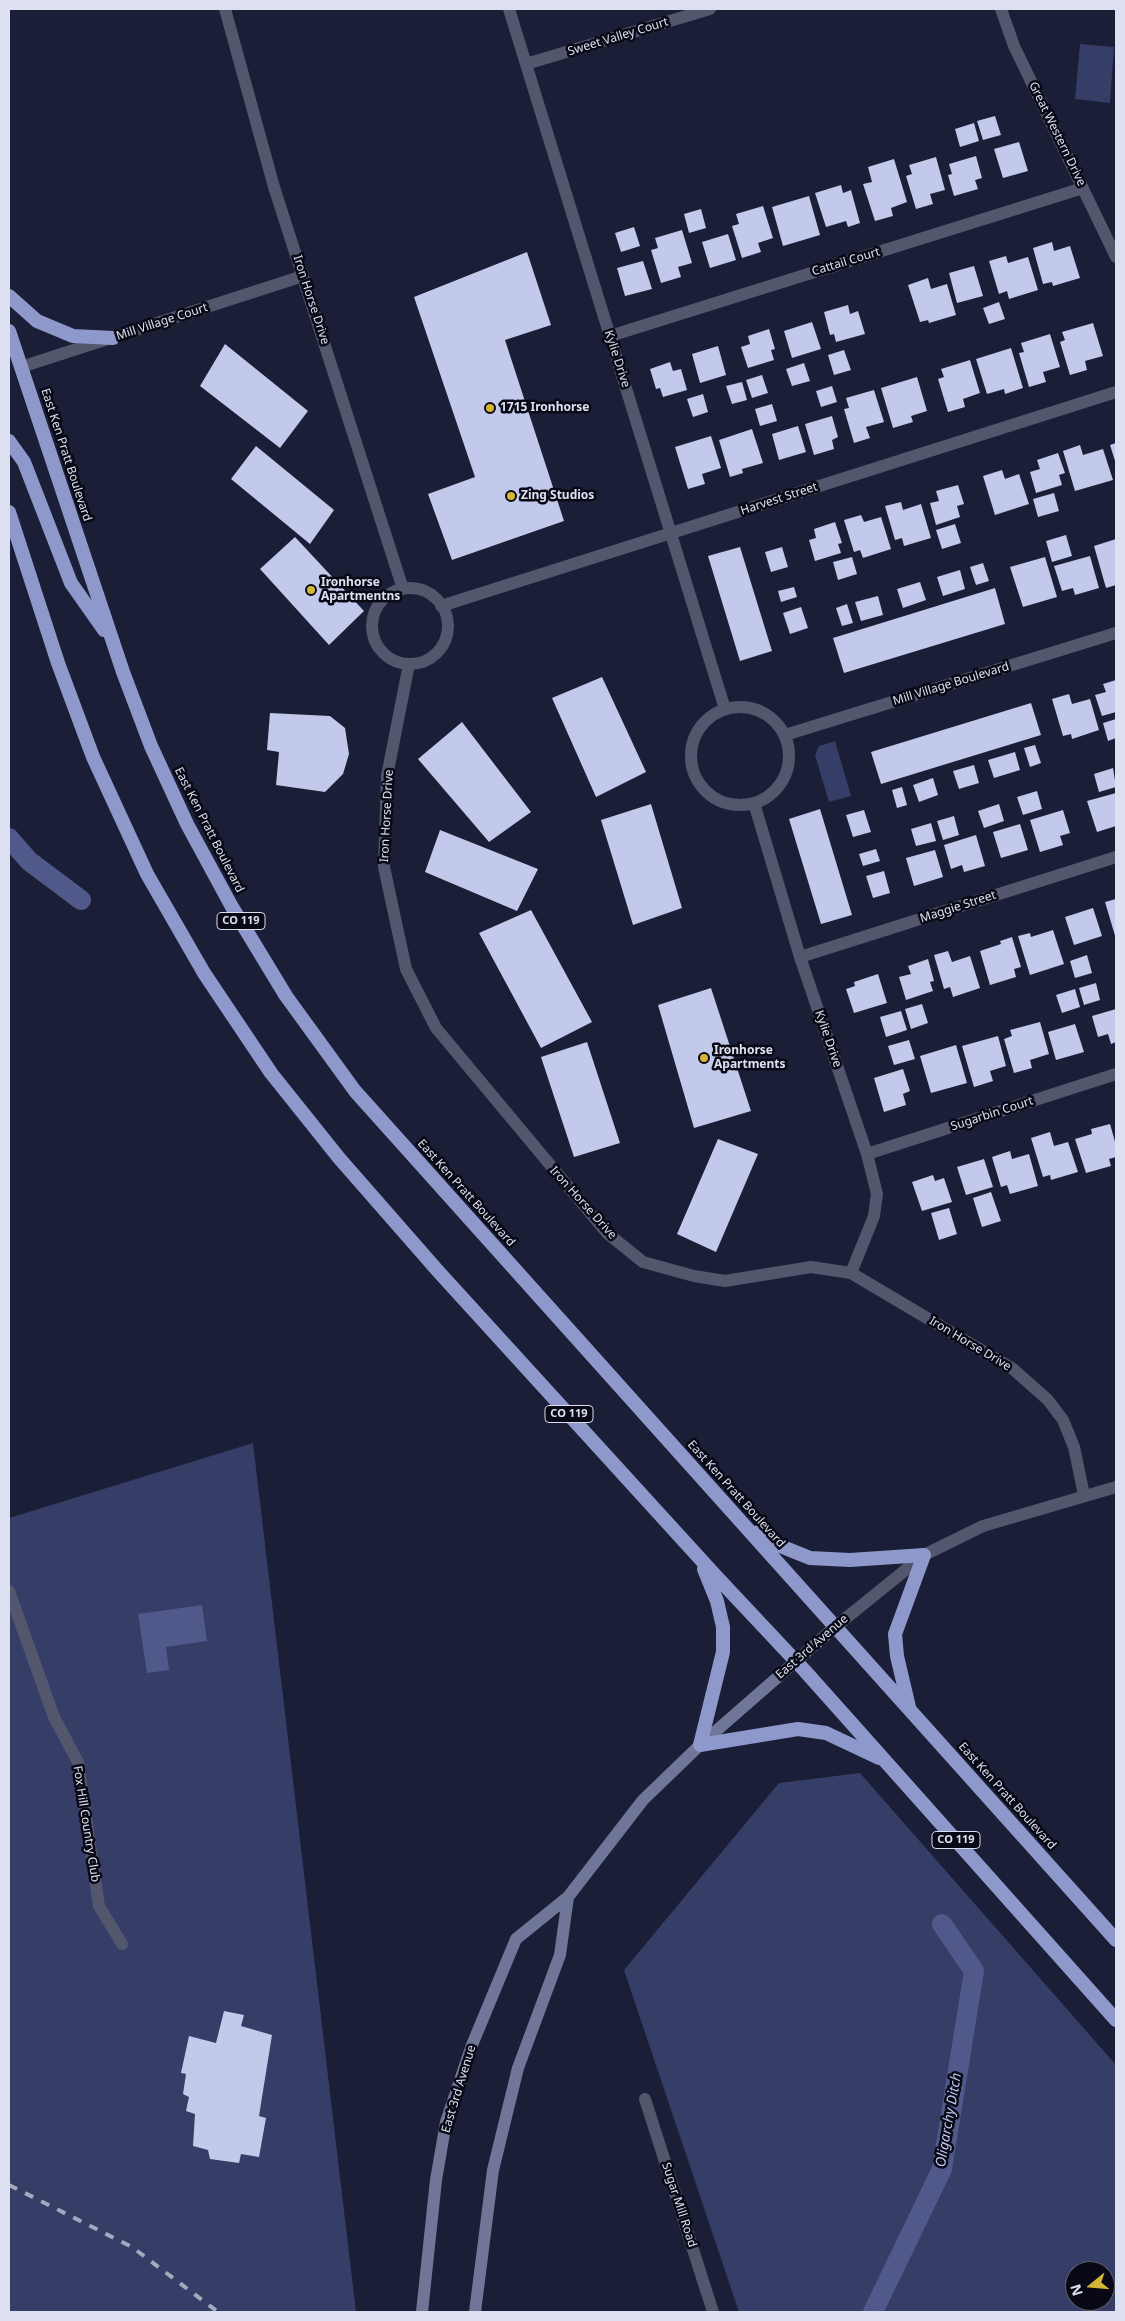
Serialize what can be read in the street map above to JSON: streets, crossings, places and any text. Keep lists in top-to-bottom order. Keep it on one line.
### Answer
{"streets":{"highway":["East Ken Pratt Boulevard","CO 119"],"main road":["East 3rd Avenue"],"street":["Sweet Valley Court","Great Western Drive","Cattail Court","Iron Horse Drive","Mill Village Court","Kylie Drive","Harvest Street","Mill Village Boulevard","Maggie Street","Sugarbin Court","Fox Hill Country Club","Sugar Mill Road"]},"crossings":[["Sweet Valley Court","Kylie Drive"],["Great Western Drive","Cattail Court"],["Cattail Court","Kylie Drive"],["Iron Horse Drive","Mill Village Court"],["Iron Horse Drive","Kylie Drive"],["Iron Horse Drive","Harvest Street"],["Iron Horse Drive","East 3rd Avenue"],["Mill Village Court","East Ken Pratt Boulevard"],["Kylie Drive","Harvest Street"],["Kylie Drive","Mill Village Boulevard"],["Kylie Drive","Maggie Street"],["Kylie Drive","Sugarbin Court"],["East Ken Pratt Boulevard","East 3rd Avenue"],["CO 119","East 3rd Avenue"]],"water":["Oligarchy Ditch"],"places":["1715 Ironhorse","Zing Studios","Ironhorse Apartmentns","Ironhorse Apartments"],"north":"left"}
